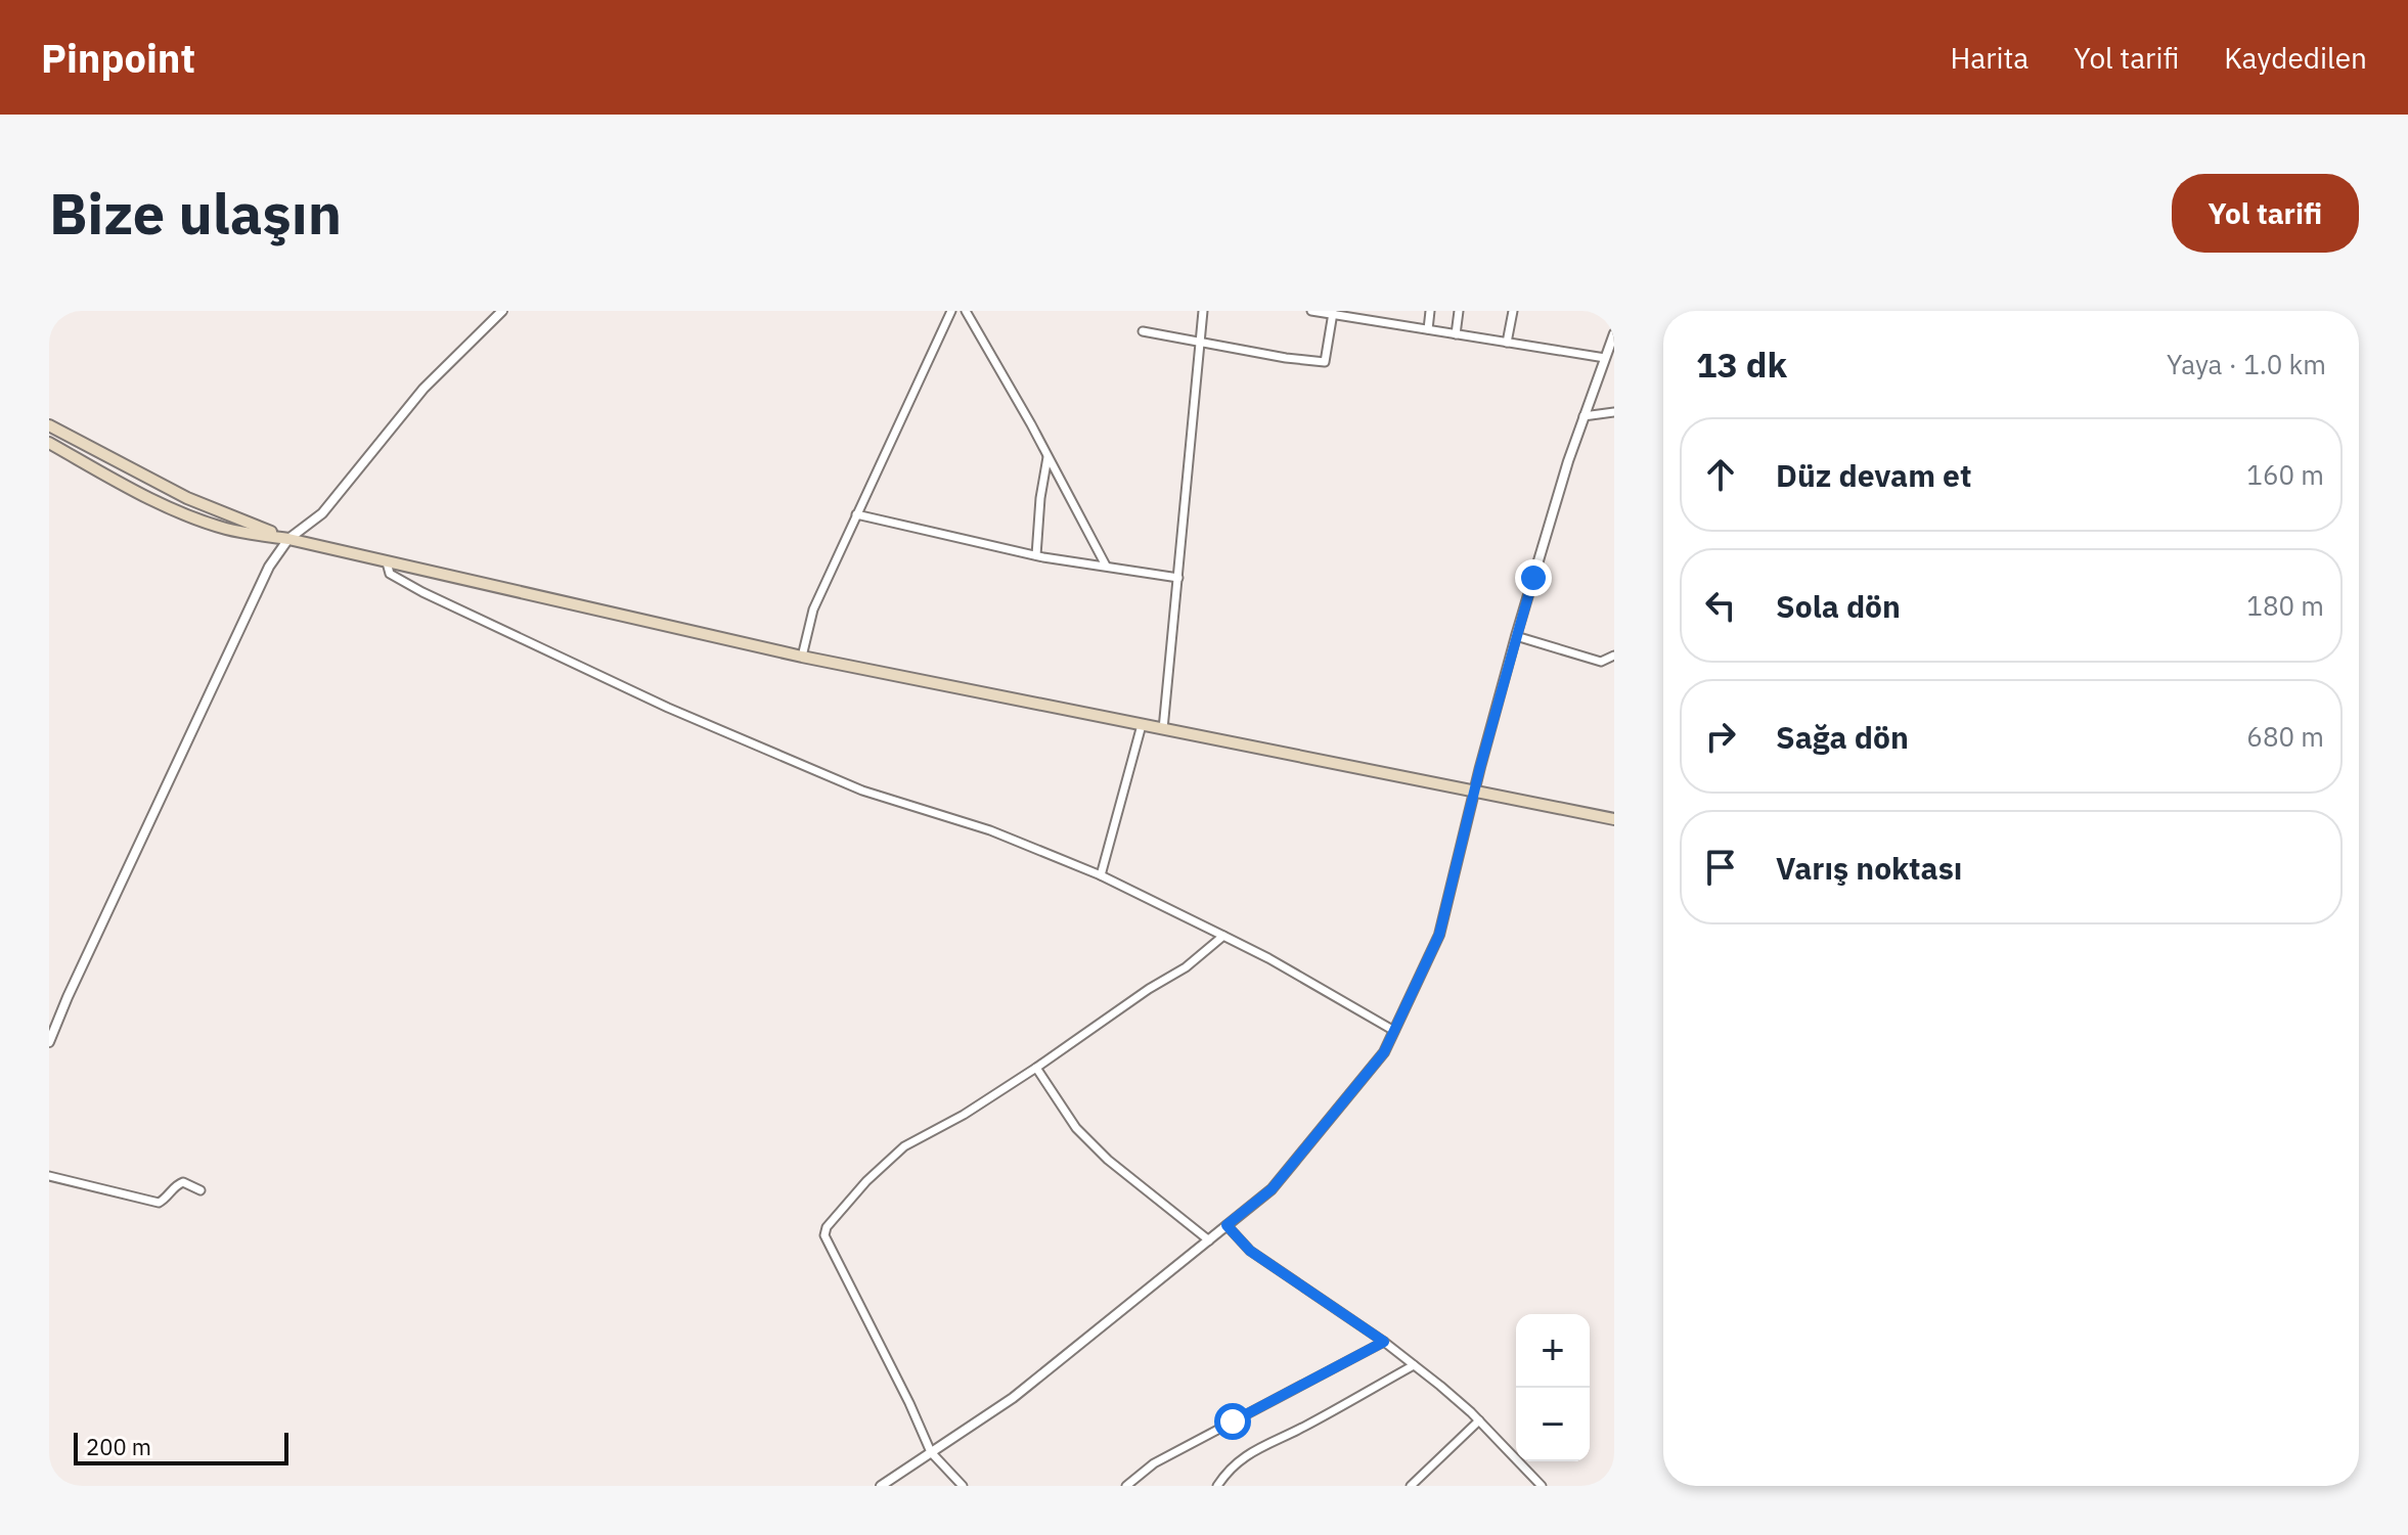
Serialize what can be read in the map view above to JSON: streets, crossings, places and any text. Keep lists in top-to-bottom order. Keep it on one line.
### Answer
{"scale_bar":"200 m","page":{"header":"Pinpoint","nav":["Harita","Yol tarifi","Kaydedilen"],"buttons":"Yol tarifi","title":"Bize ulaşın","heading":["13 dk","Yaya · 1.0 km"],"list":[["Düz devam et","160 m"],["Sola dön","180 m"],["Sağa dön","680 m"],"Varış noktası"],"map_buttons":["+","−"],"scale":"200 m"}}
